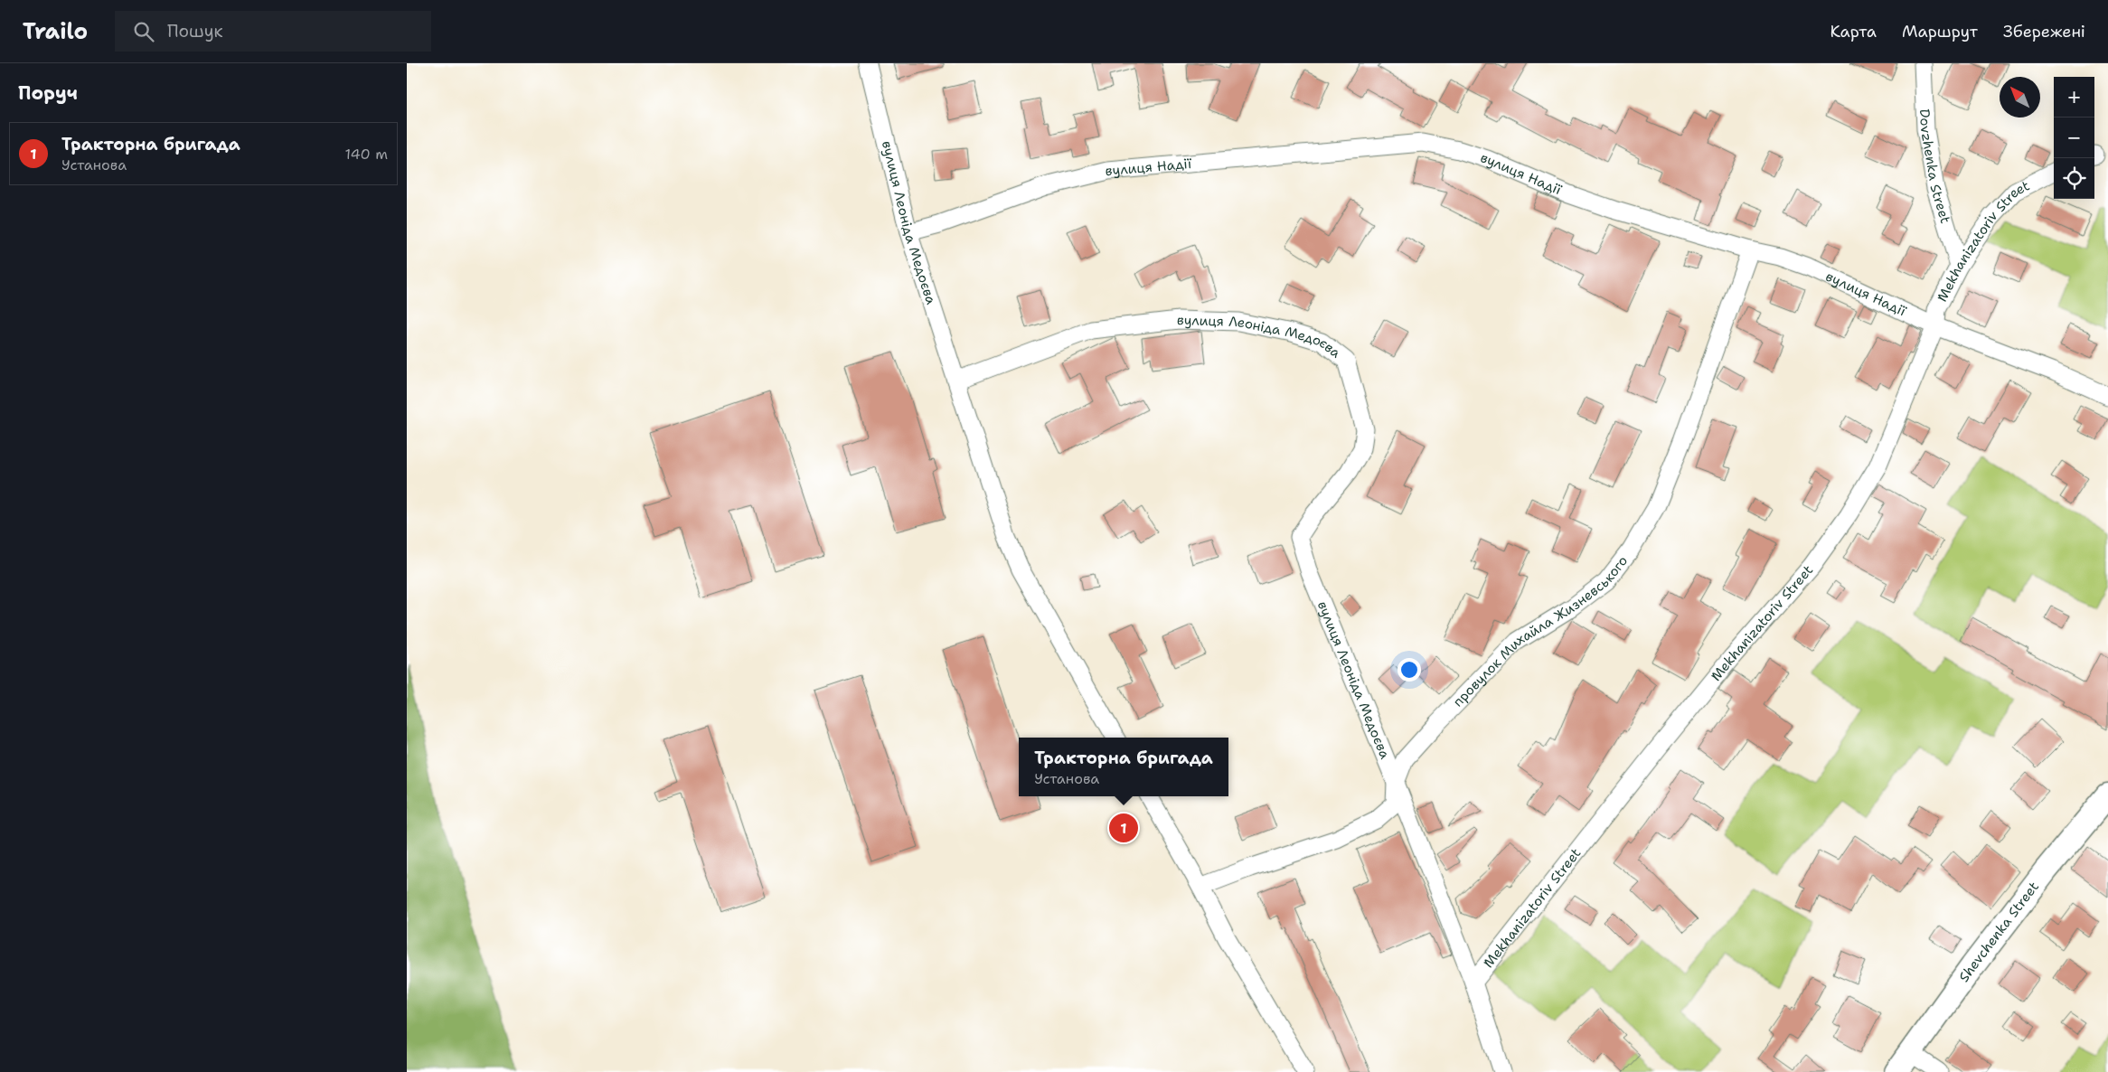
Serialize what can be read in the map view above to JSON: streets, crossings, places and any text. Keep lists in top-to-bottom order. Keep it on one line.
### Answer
{"streets":{"main road":["Shevchenka Street"],"street":["Dovzhenka Street","вулиця Надії","вулиця Леоніда Медоєва","Mekhanizatoriv Street","провулок Михайла Жизневського"]},"crossings":[["Dovzhenka Street","Mekhanizatoriv Street"],["вулиця Надії","вулиця Леоніда Медоєва"],["вулиця Надії","Mekhanizatoriv Street"],["вулиця Надії","провулок Михайла Жизневського"],["вулиця Леоніда Медоєва","провулок Михайла Жизневського"]],"north":"top left","page":{"header":"Trailo","search":"Пошук","nav":["Карта","Маршрут","Збережені"],"heading":"Поруч","map_buttons":["+","−"],"list":[{"mark":"1","name":"Тракторна бригада","note":"Установа","value":"140 m"}],"popup":["Тракторна бригада","Установа"],"pins":"1"}}
